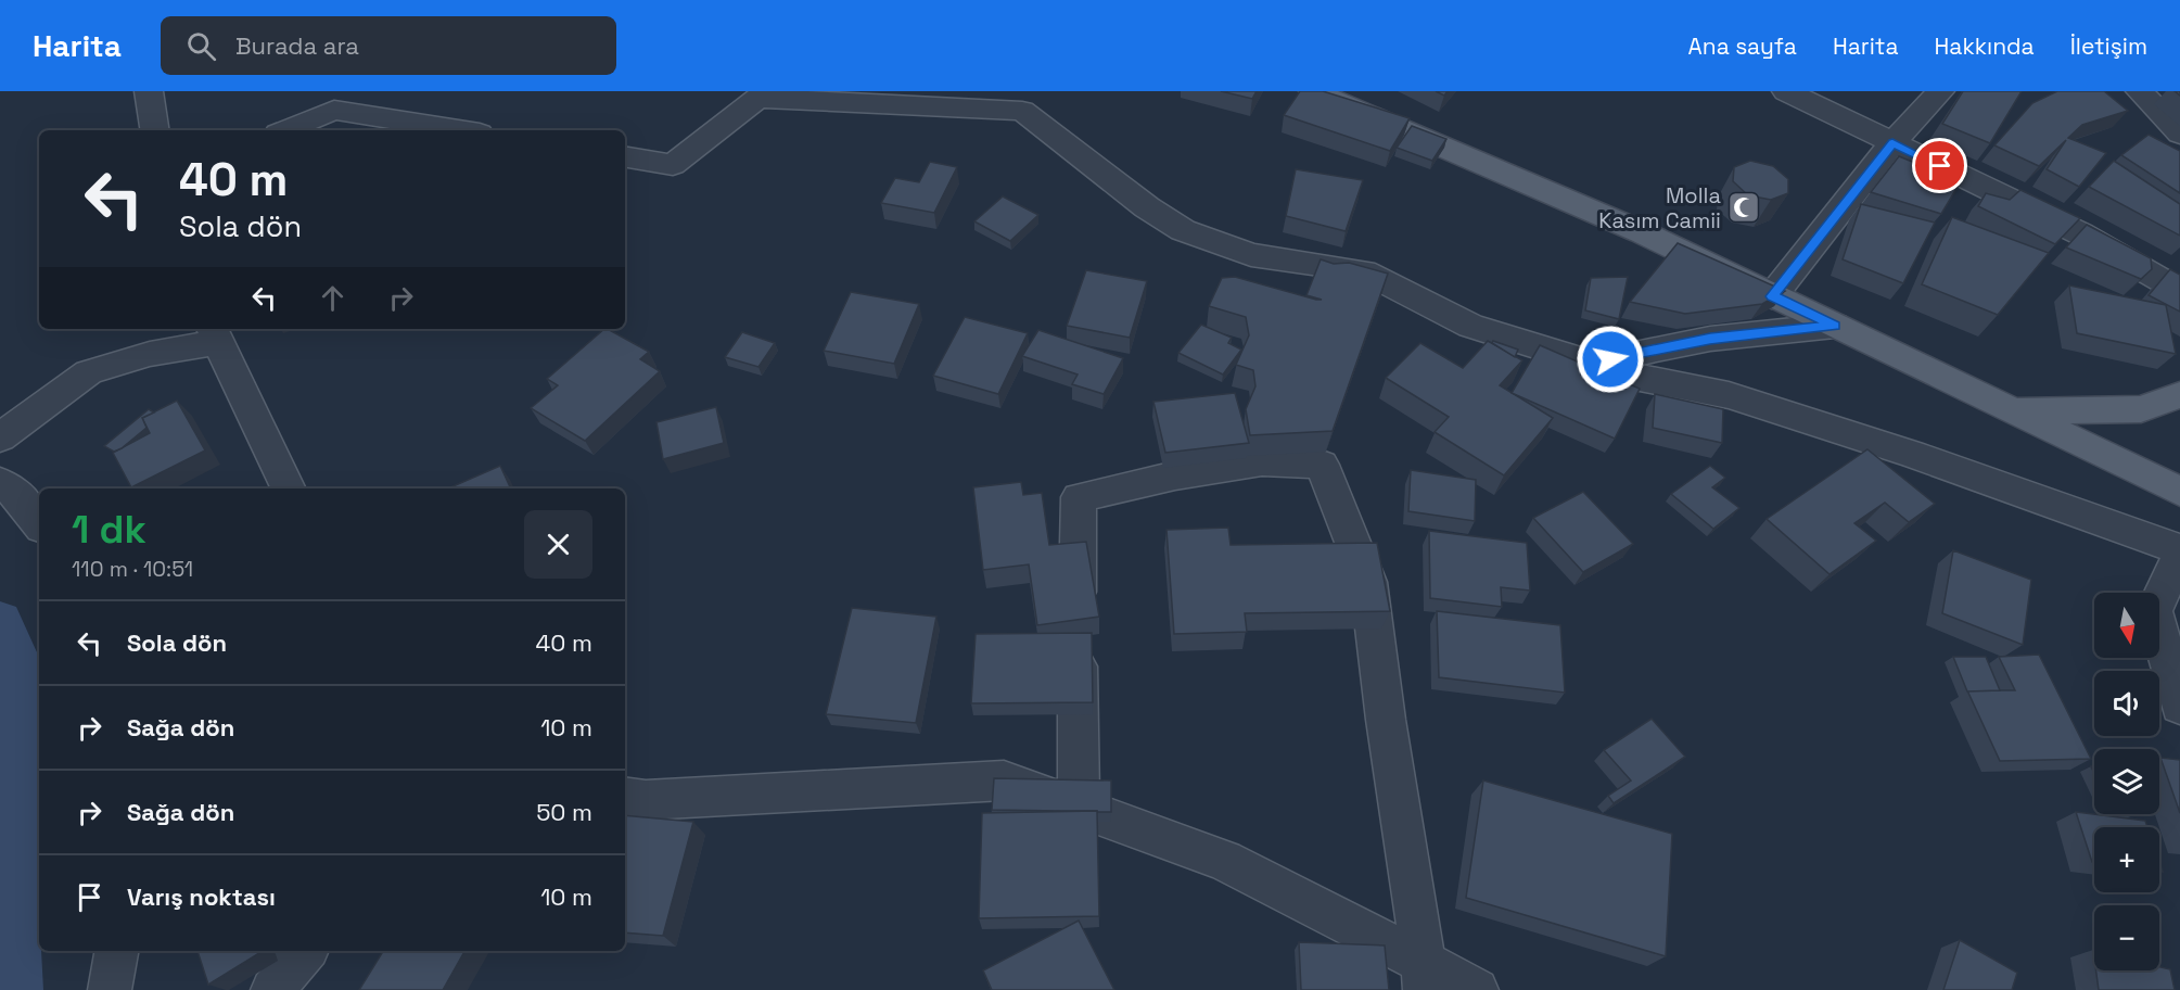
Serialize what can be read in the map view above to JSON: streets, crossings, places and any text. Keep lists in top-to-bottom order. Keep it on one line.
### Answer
{"places":{"mosque":["Molla Kasım Camii"]},"north":"bottom","page":{"header":"Harita","search":"Burada ara","nav":["Ana sayfa","Harita","Hakkında","İletişim"],"turn":["40 m","Sola dön"],"heading":["1 dk","110 m · 10:51"],"map_buttons":["+","−"],"list":[{"name":"Sola dön","value":"40 m"},{"name":"Sağa dön","value":"10 m"},{"name":"Sağa dön","value":"50 m"},{"name":"Varış noktası","value":"10 m"}]}}
